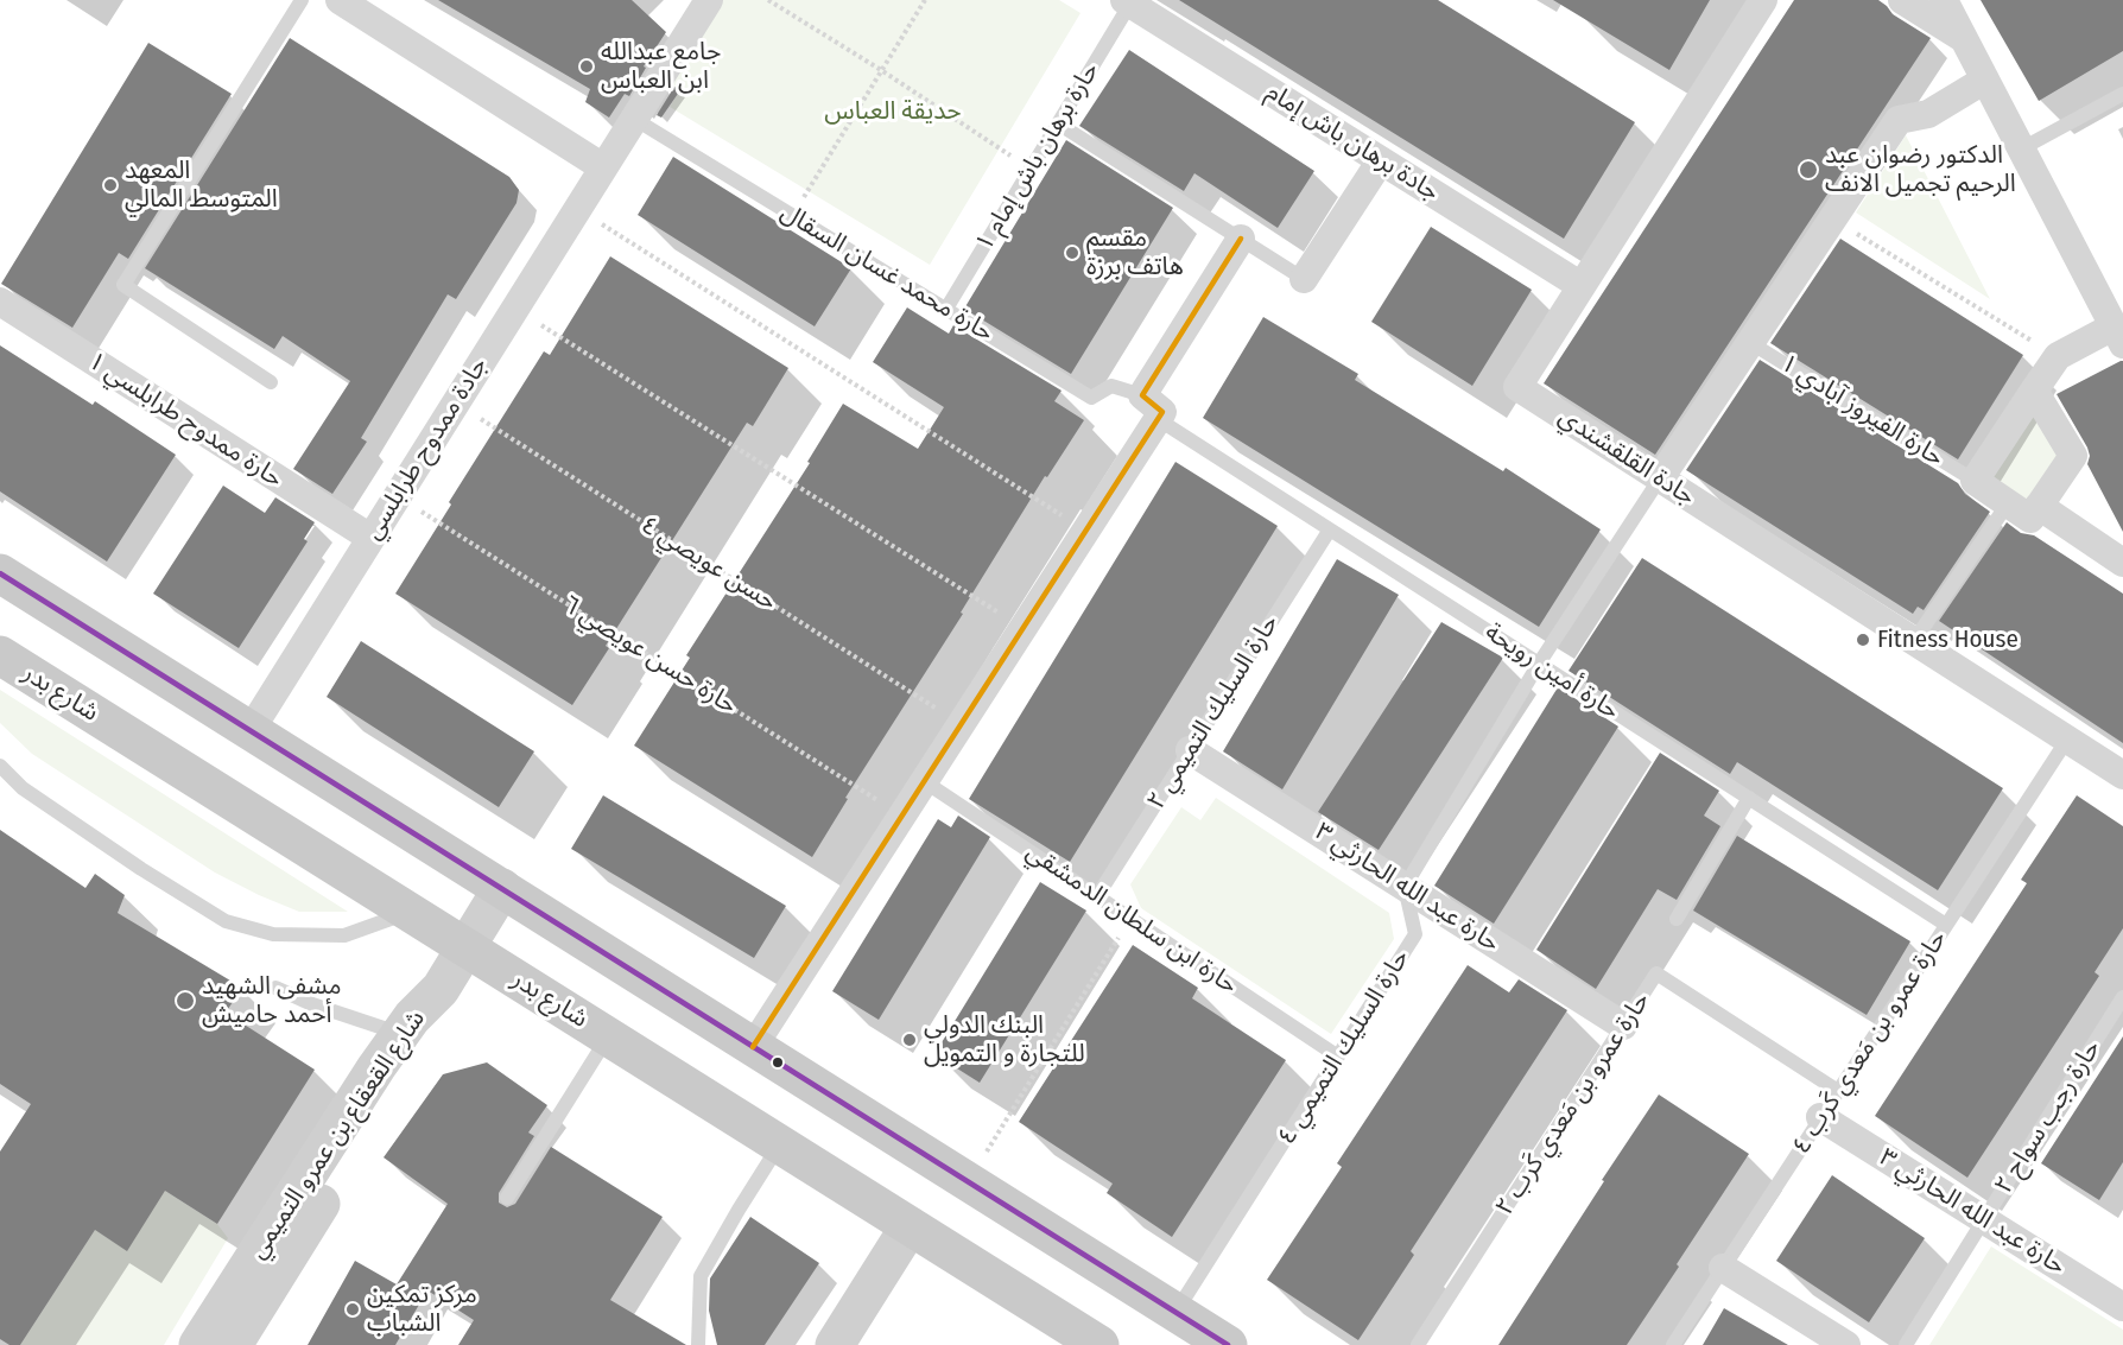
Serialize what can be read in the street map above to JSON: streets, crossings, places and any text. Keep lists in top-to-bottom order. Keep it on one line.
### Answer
{"streets":{"main road":["شارع بدر","شارع القعقاع بن عمرو التميمي"],"street":["جادة برهان باش إمام","حارة ممدوح طرابلسي ١","جادة ممدوح طرابلسي","جادة القلقشندي","حارة عبد الله الحارثي ٣"],"lane":["حارة برهان باش إمام ١","حارة محمد غسان السقال","حارة الفيروز آبادي ١","حارة أمين رويحة","حارة السليك التميمي ٢","حارة ابن سلطان الدمشقي","حارة عمرو بن مَعدي كَرب ٤","حارة السليك التميمي ٤","حارة عمرو بن مَعدي كَرب ٢","حارة رجب سواح ٢"],"path":["حسن عويصي ٤","حارة حسن عويصي ٦"]},"crossings":[["جادة برهان باش إمام","حارة برهان باش إمام ١"],["جادة برهان باش إمام","جادة القلقشندي"],["حارة برهان باش إمام ١","حارة محمد غسان السقال"],["حارة محمد غسان السقال","جادة ممدوح طرابلسي"],["حارة ممدوح طرابلسي ١","جادة ممدوح طرابلسي"],["جادة ممدوح طرابلسي","حسن عويصي ٤"],["جادة ممدوح طرابلسي","حارة حسن عويصي ٦"],["جادة القلقشندي","حارة عمرو بن مَعدي كَرب ٤"],["حارة أمين رويحة","حارة السليك التميمي ٢"],["حارة أمين رويحة","حارة عمرو بن مَعدي كَرب ٤"],["حارة السليك التميمي ٢","حارة عبد الله الحارثي ٣"],["حارة السليك التميمي ٢","حارة ابن سلطان الدمشقي"],["حارة عبد الله الحارثي ٣","حارة عمرو بن مَعدي كَرب ٤"],["حارة عبد الله الحارثي ٣","حارة السليك التميمي ٤"],["حارة عبد الله الحارثي ٣","حارة عمرو بن مَعدي كَرب ٢"],["حارة عبد الله الحارثي ٣","حارة رجب سواح ٢"],["حارة ابن سلطان الدمشقي","حارة السليك التميمي ٤"],["حارة عمرو بن مَعدي كَرب ٤","حارة عمرو بن مَعدي كَرب ٢"]],"parks":["حديقة العباس"],"places":["جامع عبدالله ابن العباس","الدكتور رضوان عبد الرحيم تجميل الانف","المعهد المتوسط المالي","مقسم هاتف برزة","Fitness House","مشفى الشهيد أحمد حاميش","البنك الدولي للتجارة و التمويل","مركز تمكين الشباب"]}
